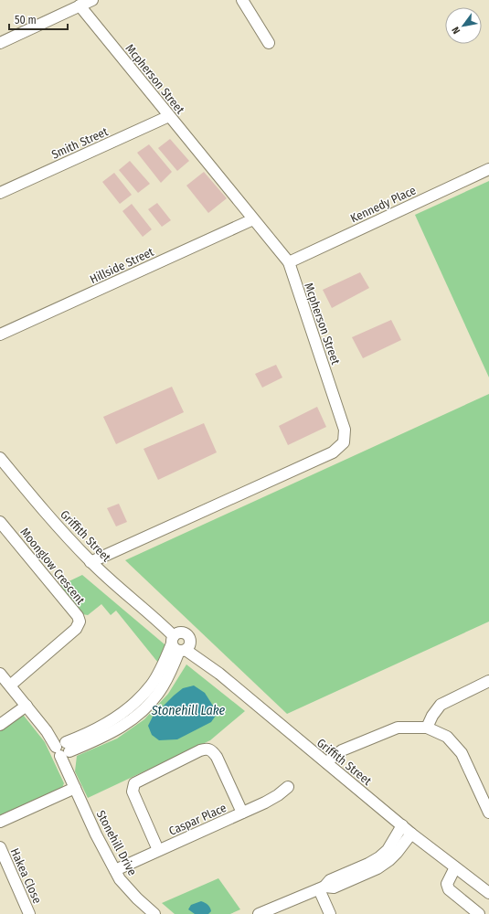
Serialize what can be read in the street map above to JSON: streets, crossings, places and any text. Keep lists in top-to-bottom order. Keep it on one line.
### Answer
{"streets":{"street":["Mcpherson Street","Smith Street","Kennedy Place","Hillside Street","Griffith Street","Moonglow Crescent","Caspar Place","Stonehill Drive","Hakea Close"]},"crossings":[["Mcpherson Street","Smith Street"],["Mcpherson Street","Kennedy Place"],["Mcpherson Street","Hillside Street"],["Mcpherson Street","Griffith Street"],["Moonglow Crescent","Stonehill Drive"],["Caspar Place","Stonehill Drive"]],"water":["Stonehill Lake"],"scale_bar":"50 m","north":"bottom left"}
